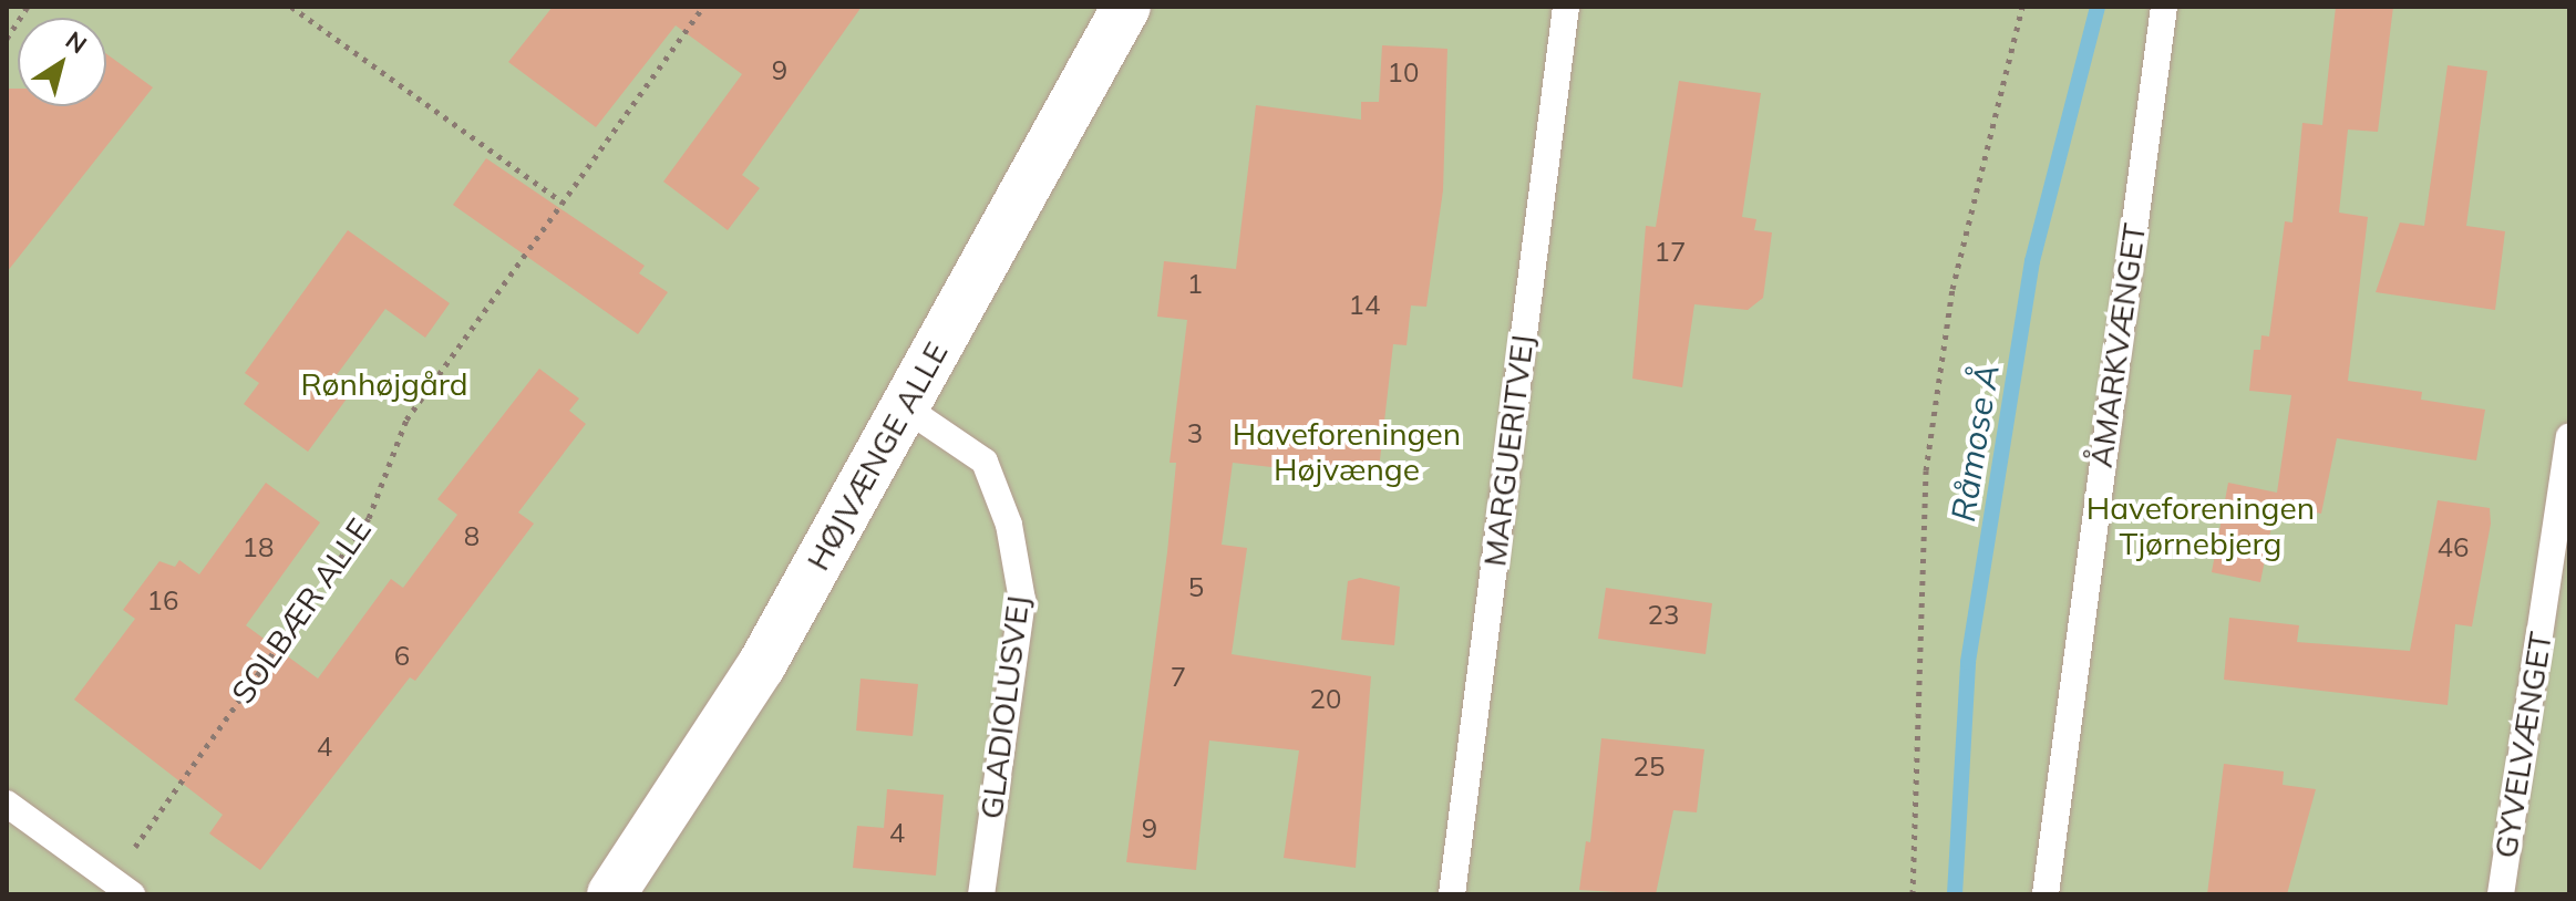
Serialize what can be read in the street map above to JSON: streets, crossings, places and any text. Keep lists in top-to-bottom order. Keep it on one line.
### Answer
{"streets":{"street":["HØJVÆNGE ALLE"],"lane":["ÅMARKVÆNGET","MARGUERITVEJ","GLADIOLUSVEJ","GYVELVÆNGET"],"path":["SOLBÆR ALLE"]},"crossings":[["HØJVÆNGE ALLE","GLADIOLUSVEJ"]],"water":["Råmose Å"],"parks":["Rønhøjgård","Haveforeningen Højvænge","Haveforeningen Tjørnebjerg"],"house_numbers":["9","10","17","1","14","3","8","18","46","5","16","23","6","7","20","4","25","9","4"],"north":"top right"}
